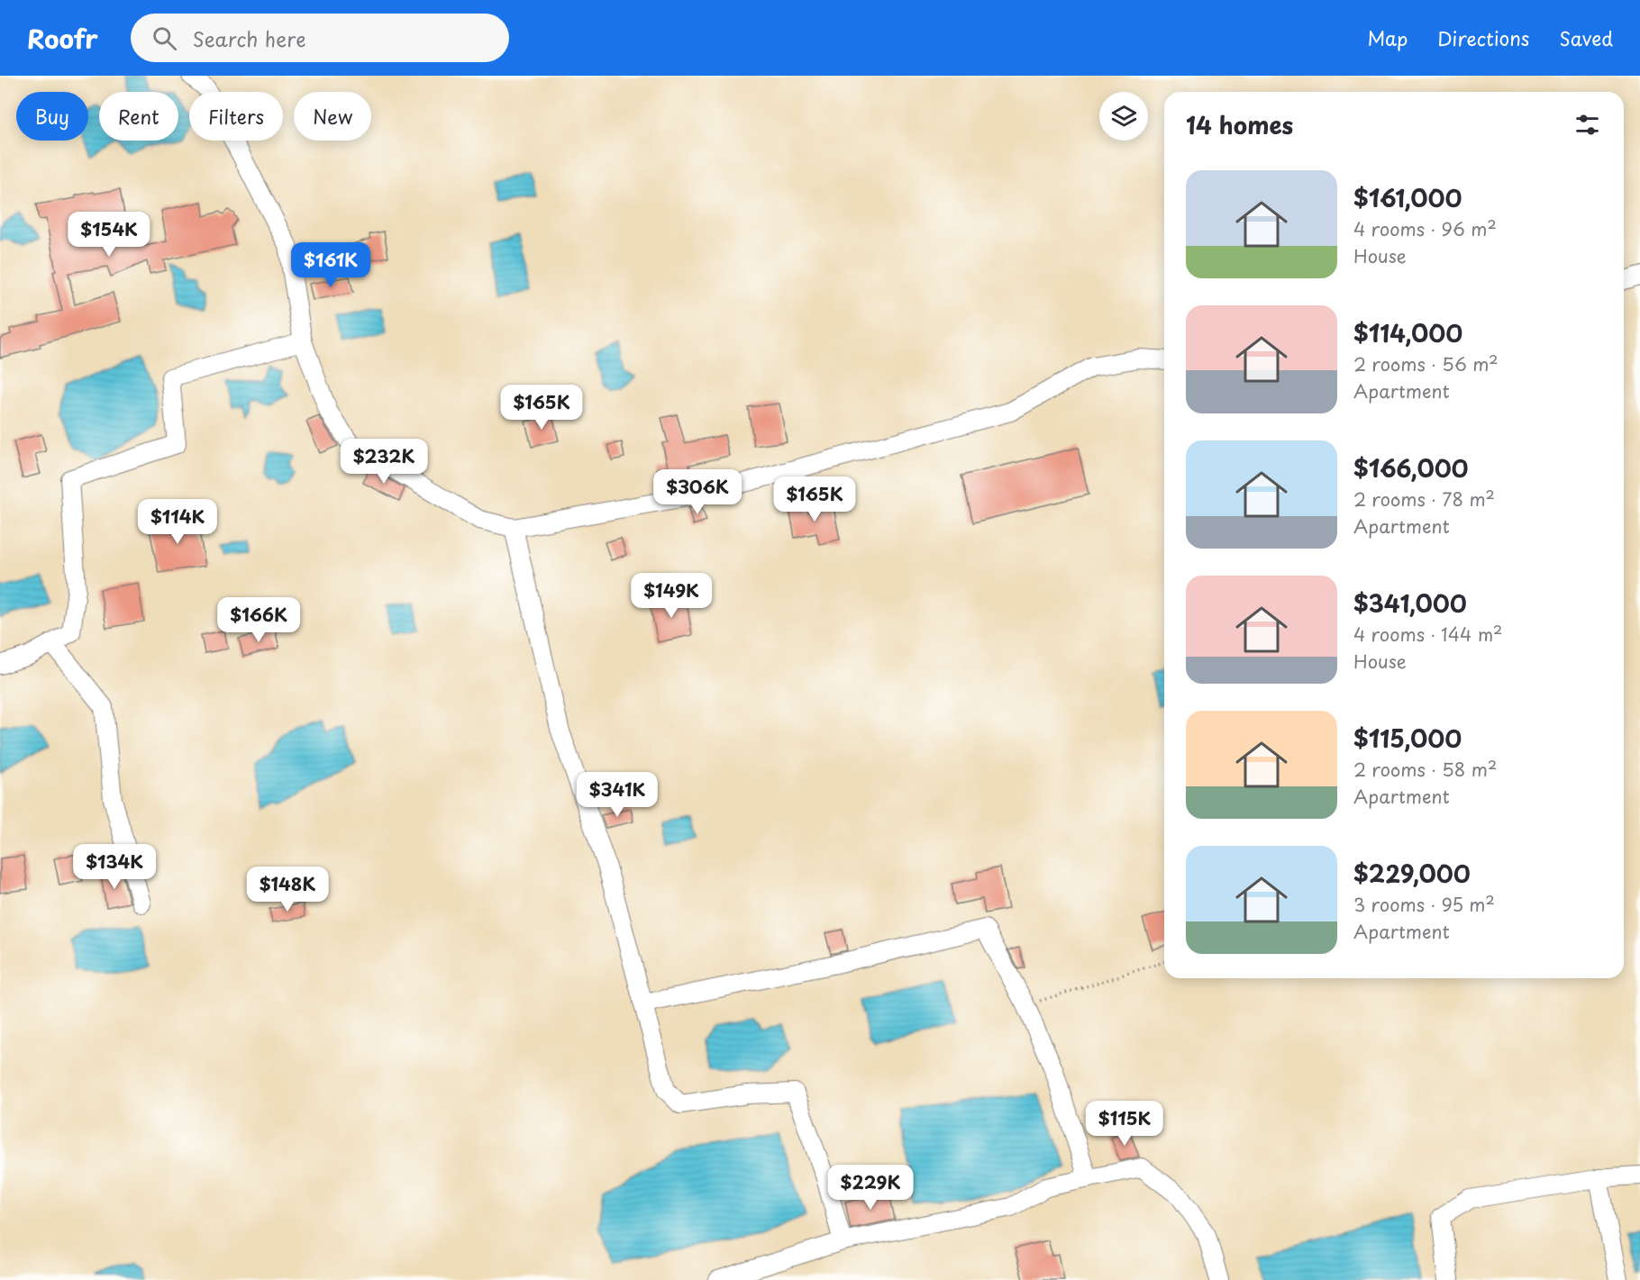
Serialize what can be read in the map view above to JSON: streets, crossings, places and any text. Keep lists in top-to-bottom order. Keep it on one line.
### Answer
{"page":{"header":"Roofr","search":"Search here","nav":["Map","Directions","Saved"],"chip":["Buy","Rent","Filters","New"],"heading":"14 homes","list":[{"name":"$161,000","note":"4 rooms · 96 m² · House"},{"name":"$114,000","note":"2 rooms · 56 m² · Apartment"},{"name":"$166,000","note":"2 rooms · 78 m² · Apartment"},{"name":"$341,000","note":"4 rooms · 144 m² · House"},{"name":"$115,000","note":"2 rooms · 58 m² · Apartment"},{"name":"$229,000","note":"3 rooms · 95 m² · Apartment"}],"price":["$154K","$161K","$165K","$232K","$306K","$165K","$114K","$149K","$166K","$341K","$134K","$148K","$115K","$229K"]}}
